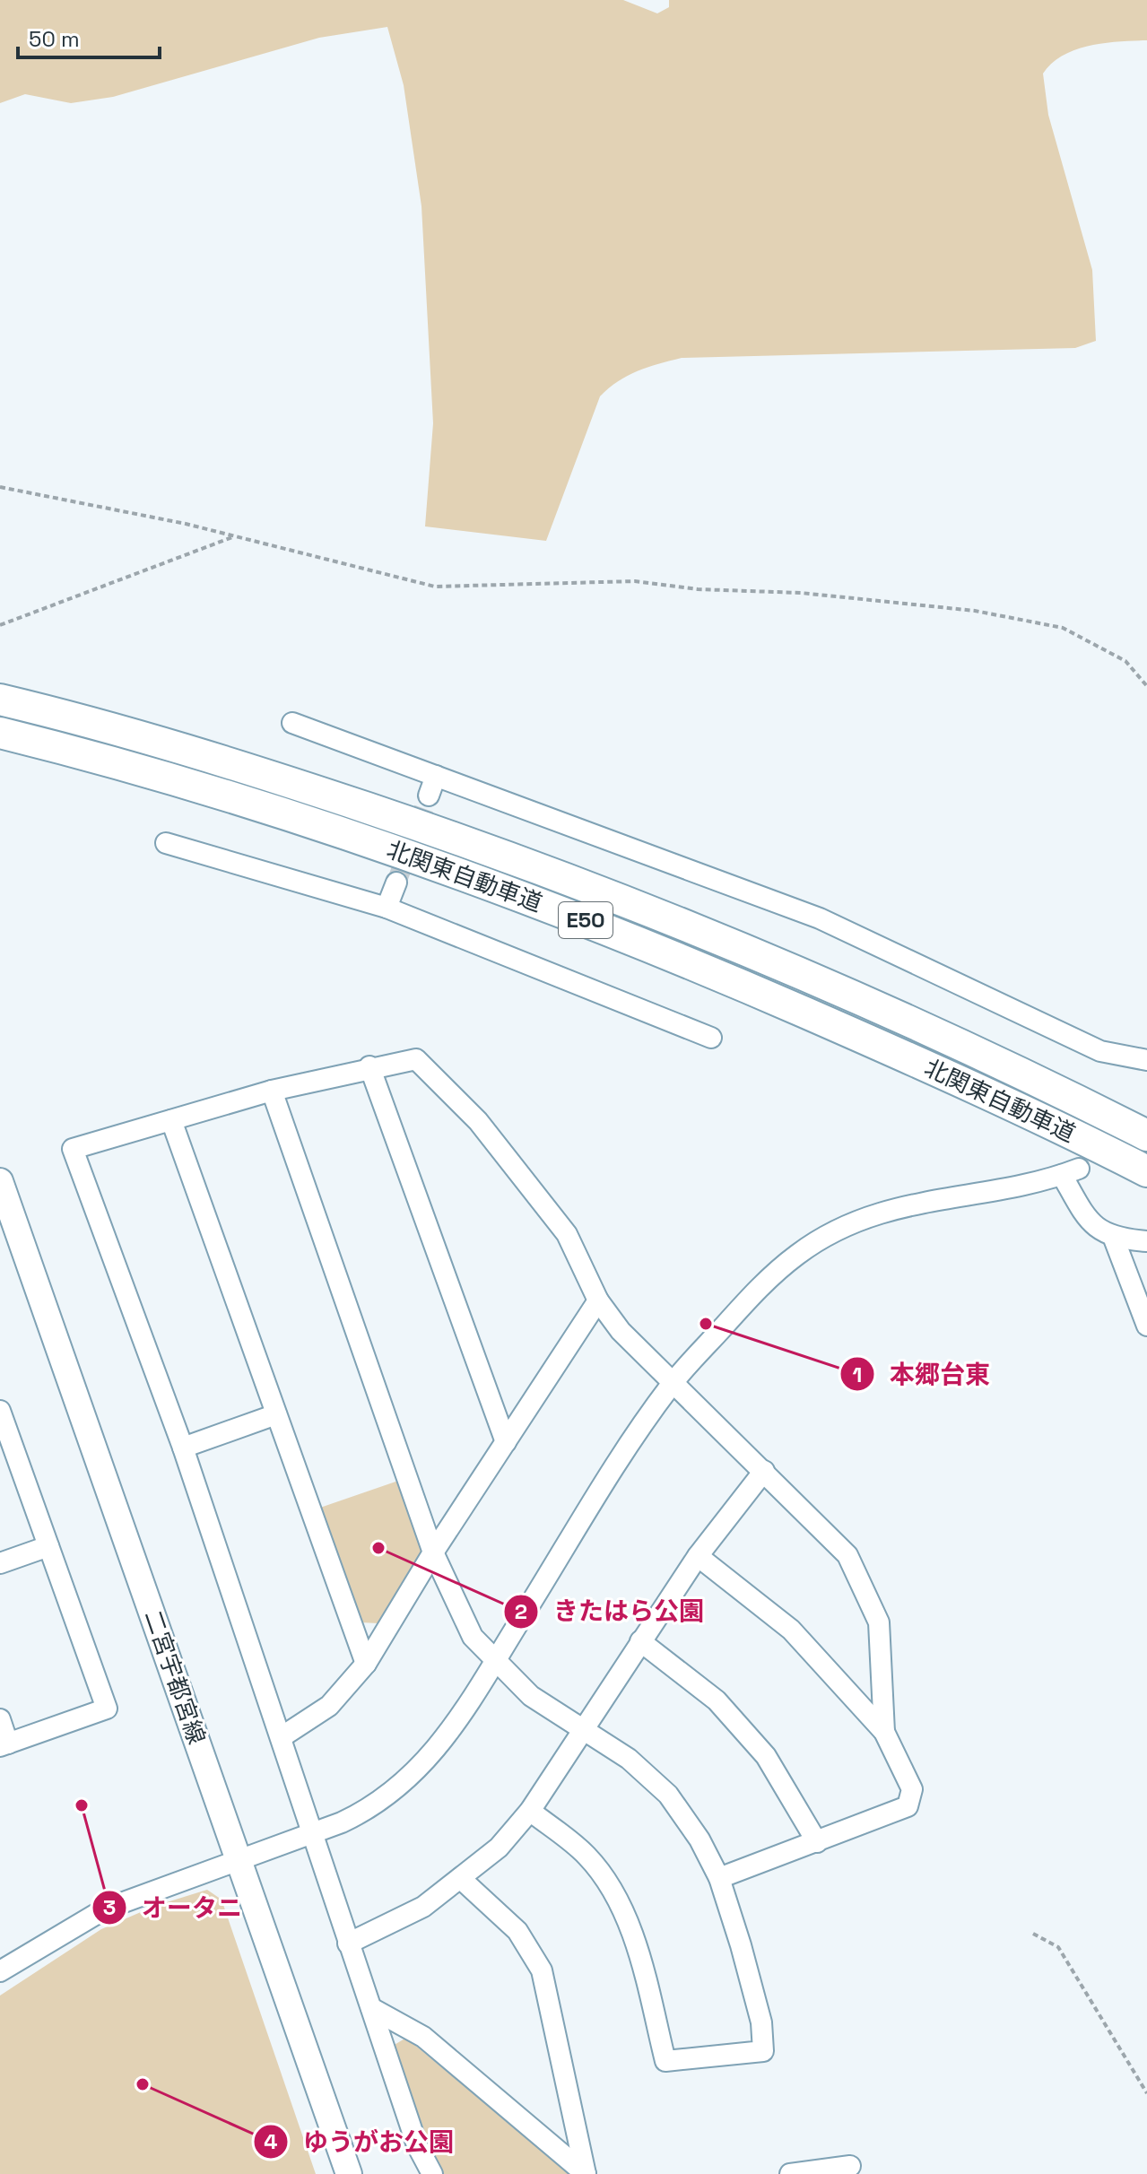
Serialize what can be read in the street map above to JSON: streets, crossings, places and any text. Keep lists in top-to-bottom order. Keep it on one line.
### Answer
{"streets":{"highway":["北関東自動車道","E50"],"main road":["二宮宇都宮線"]},"places":["本郷台東","きたはら公園","オータニ","ゆうがお公園"],"scale_bar":"50 m"}
